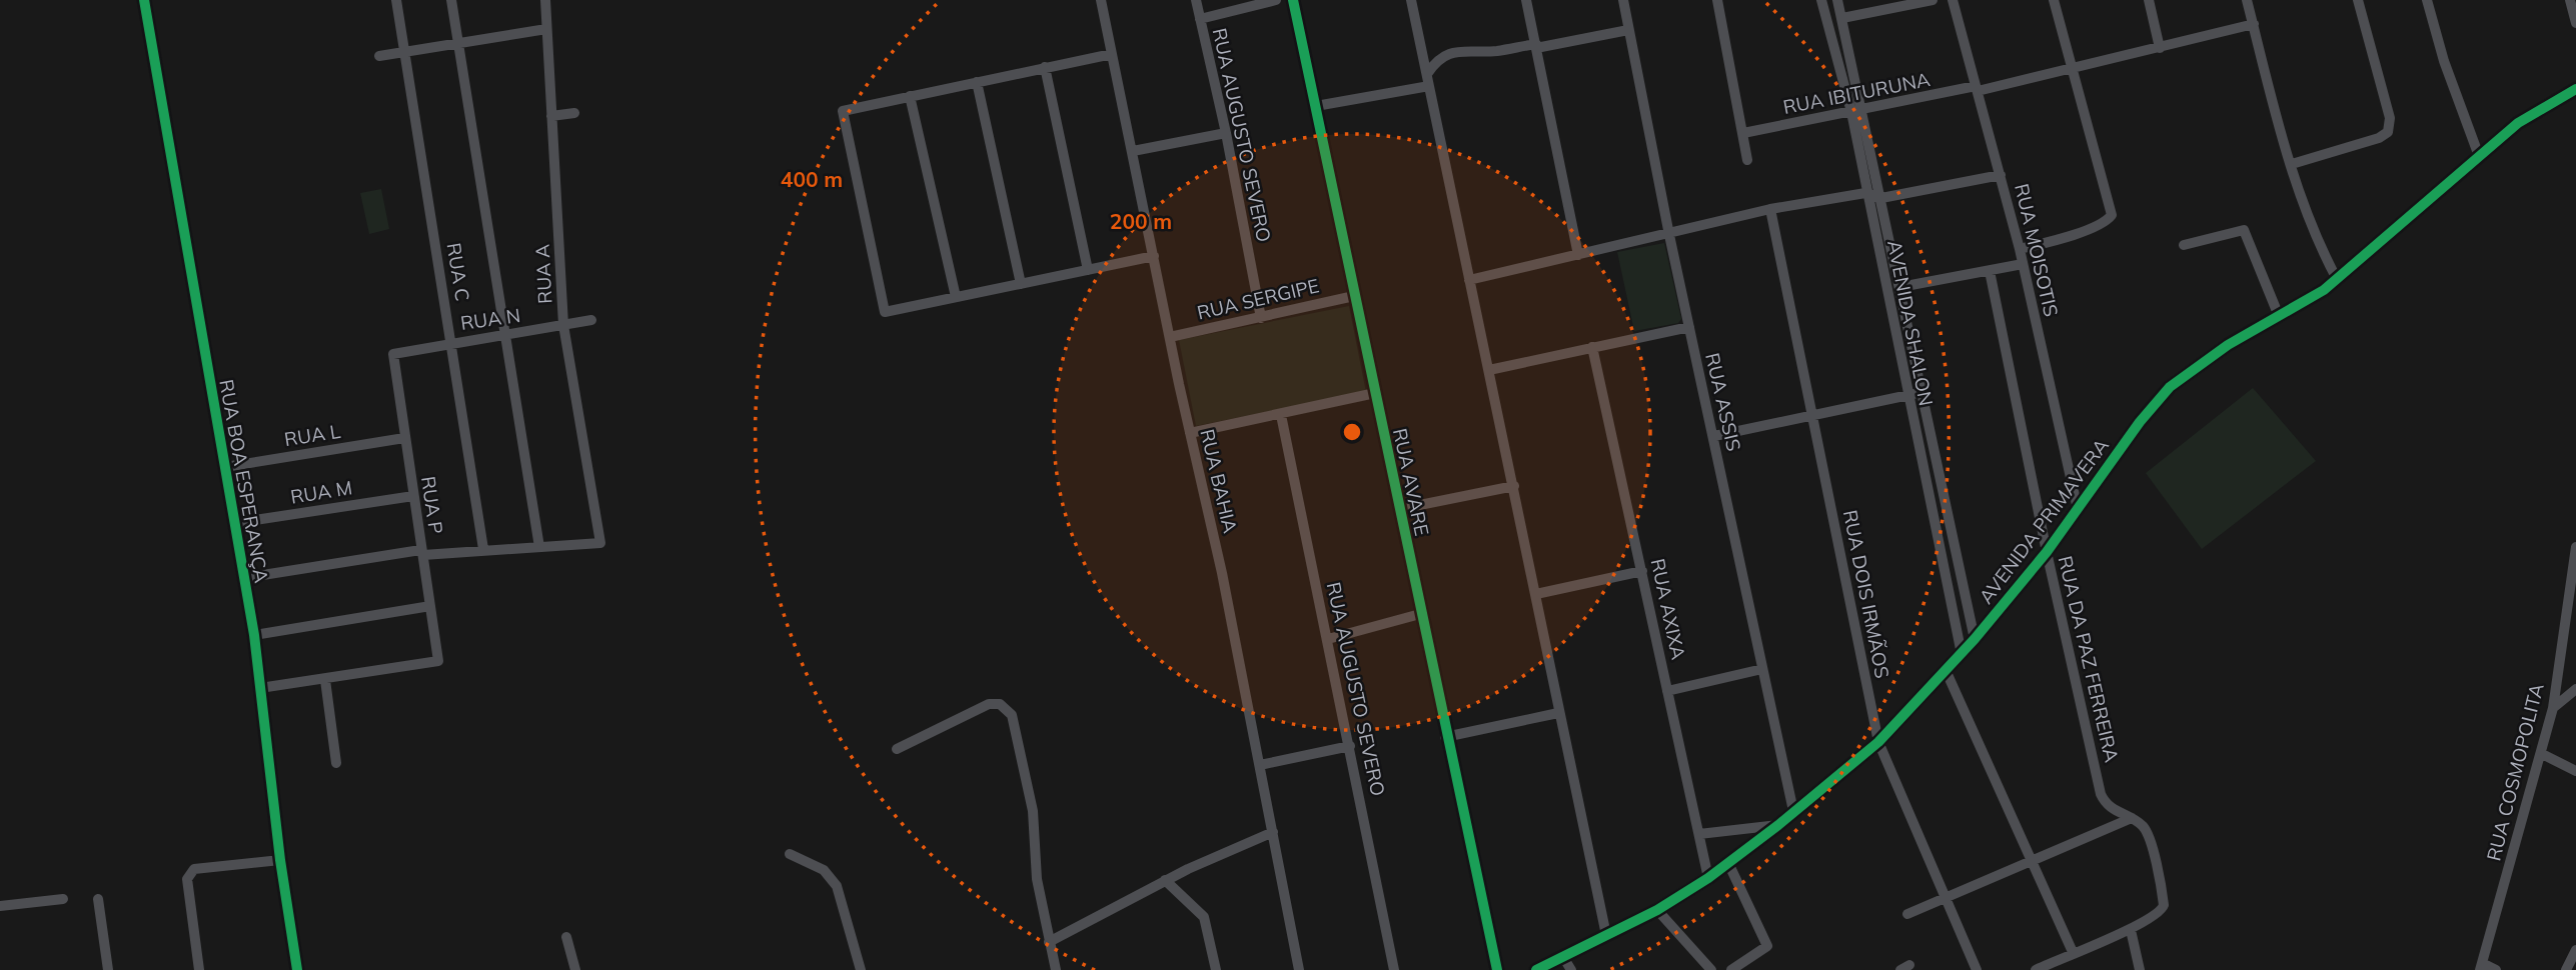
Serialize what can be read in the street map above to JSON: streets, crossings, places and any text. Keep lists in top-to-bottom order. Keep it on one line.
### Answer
{"streets":{"street":["RUA IBITURUNA","RUA AUGUSTO SEVERO","RUA MOISOTIS","RUA C","RUA A","RUA SERGIPE","RUA N","AVENIDA SHALON","RUA ASSIS","RUA L","RUA BOA ESPERANÇA","RUA BAHIA","RUA AVARE","RUA M","RUA P","AVENIDA PRIMAVERA","RUA DOIS IRMÃOS","RUA AXIXA","RUA DA PAZ FERREIRA","RUA COSMOPOLITA"]},"crossings":[["RUA IBITURUNA","RUA MOISOTIS"],["RUA IBITURUNA","AVENIDA SHALON"],["RUA AUGUSTO SEVERO","RUA SERGIPE"],["RUA MOISOTIS","AVENIDA PRIMAVERA"],["RUA C","RUA N"],["RUA A","RUA N"],["RUA SERGIPE","RUA BAHIA"],["RUA SERGIPE","RUA AVARE"],["RUA N","RUA P"],["AVENIDA SHALON","AVENIDA PRIMAVERA"],["RUA ASSIS","AVENIDA PRIMAVERA"],["RUA L","RUA BOA ESPERANÇA"],["RUA L","RUA P"],["RUA BOA ESPERANÇA","RUA M"],["RUA M","RUA P"],["AVENIDA PRIMAVERA","RUA DOIS IRMÃOS"],["AVENIDA PRIMAVERA","RUA AXIXA"],["AVENIDA PRIMAVERA","RUA DA PAZ FERREIRA"]],"rings":["400 m","200 m"]}
